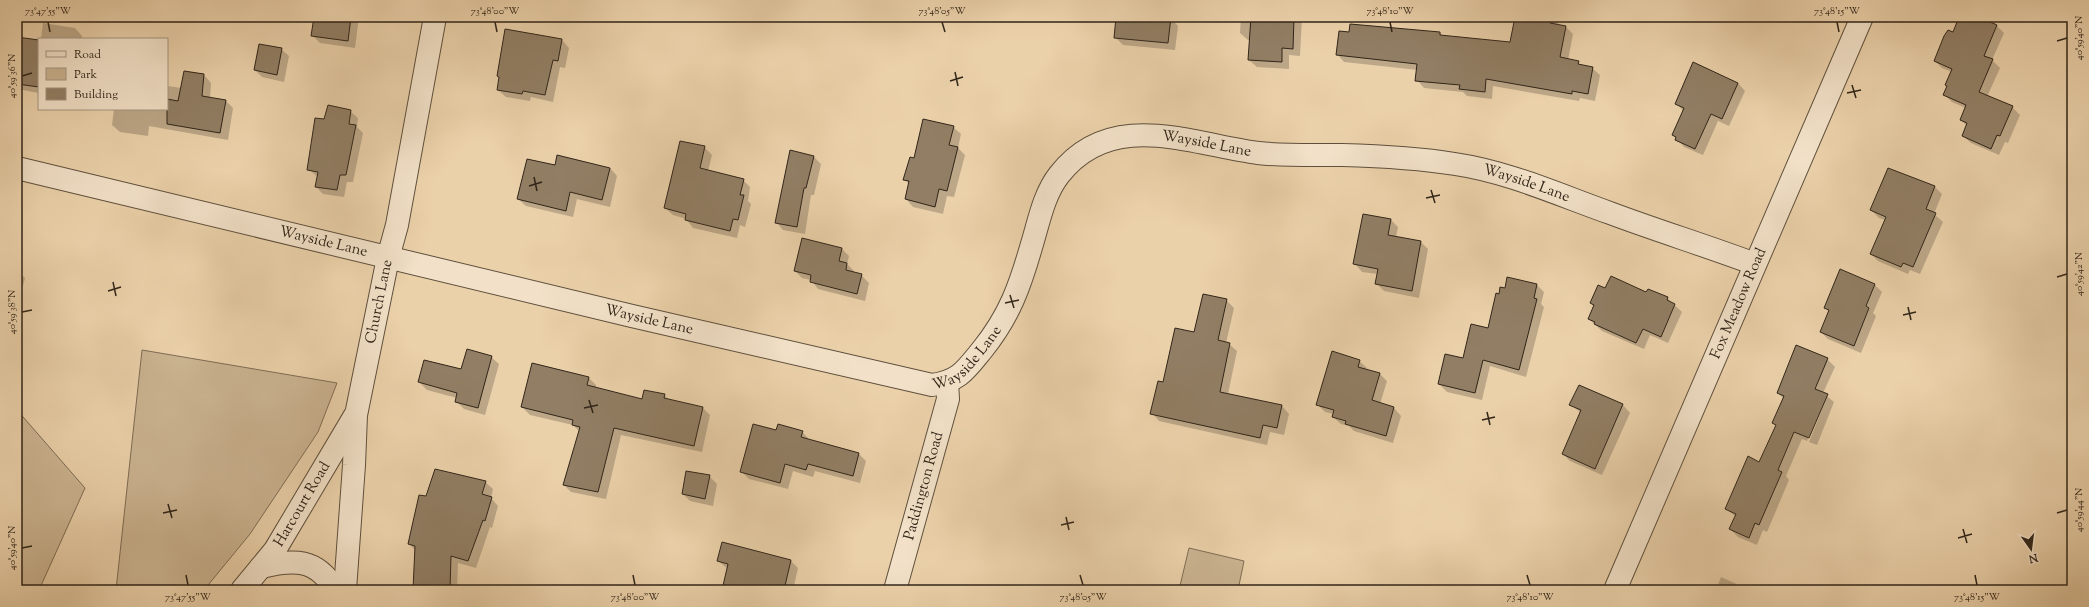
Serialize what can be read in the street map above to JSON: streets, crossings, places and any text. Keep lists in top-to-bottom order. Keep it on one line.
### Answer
{"streets":{"street":["Wayside Lane","Church Lane","Fox Meadow Road","Paddington Road","Harcourt Road"]},"crossings":[["Wayside Lane","Church Lane"],["Wayside Lane","Fox Meadow Road"],["Wayside Lane","Paddington Road"],["Church Lane","Harcourt Road"]],"legend":["Road","Park","Building"],"north":"bottom","coordinates":["73°47'55\"W","73°48'00\"W","73°48'05\"W","73°48'10\"W","73°48'15\"W","40°59'40\"N","40°59'36\"N","40°59'42\"N","40°59'38\"N","40°59'44\"N"]}
